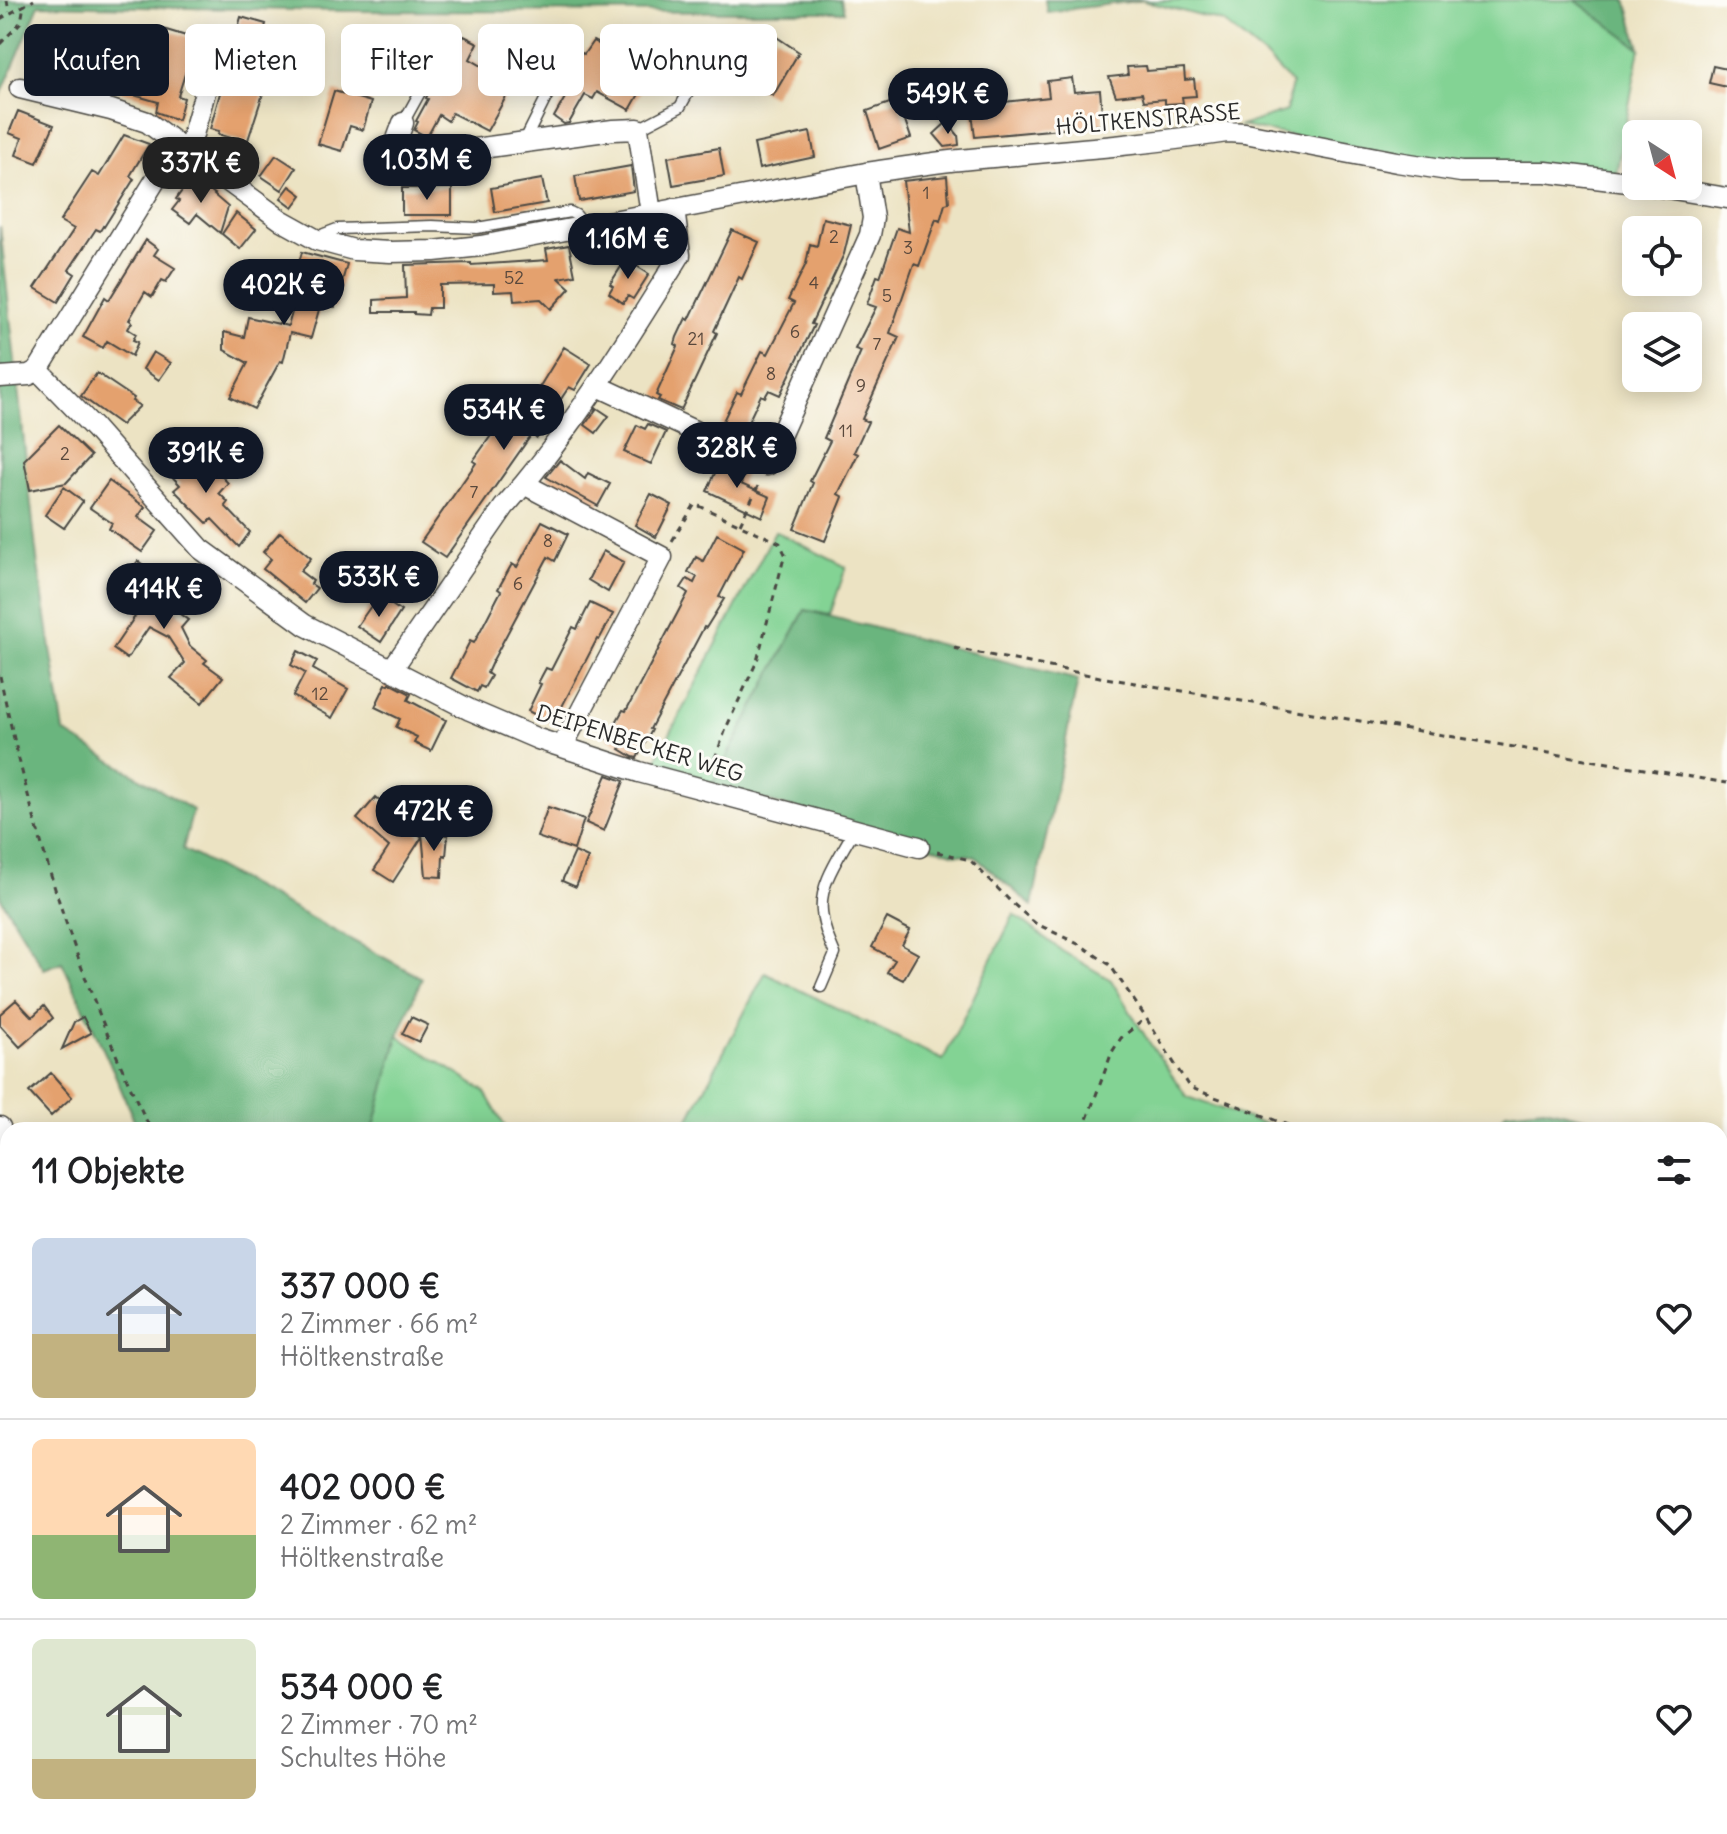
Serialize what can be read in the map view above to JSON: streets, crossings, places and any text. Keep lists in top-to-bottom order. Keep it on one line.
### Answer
{"streets":{"street":["HÖLTKENSTRASSE","DEIPENBECKER WEG"]},"house_numbers":["1","2","3","52","4","5","6","21","7","8","9","11","2","7","8","6","12"],"north":"bottom right","page":{"chip":["Kaufen","Mieten","Filter","Neu","Wohnung"],"price":["549K €","1.03M €","337K €","1.16M €","402K €","534K €","328K €","391K €","533K €","414K €","472K €"],"heading":"11 Objekte","list":[{"name":"337 000 €","note":"2 Zimmer · 66 m² · Höltkenstraße"},{"name":"402 000 €","note":"2 Zimmer · 62 m² · Höltkenstraße"},{"name":"534 000 €","note":"2 Zimmer · 70 m² · Schultes Höhe"}]}}
